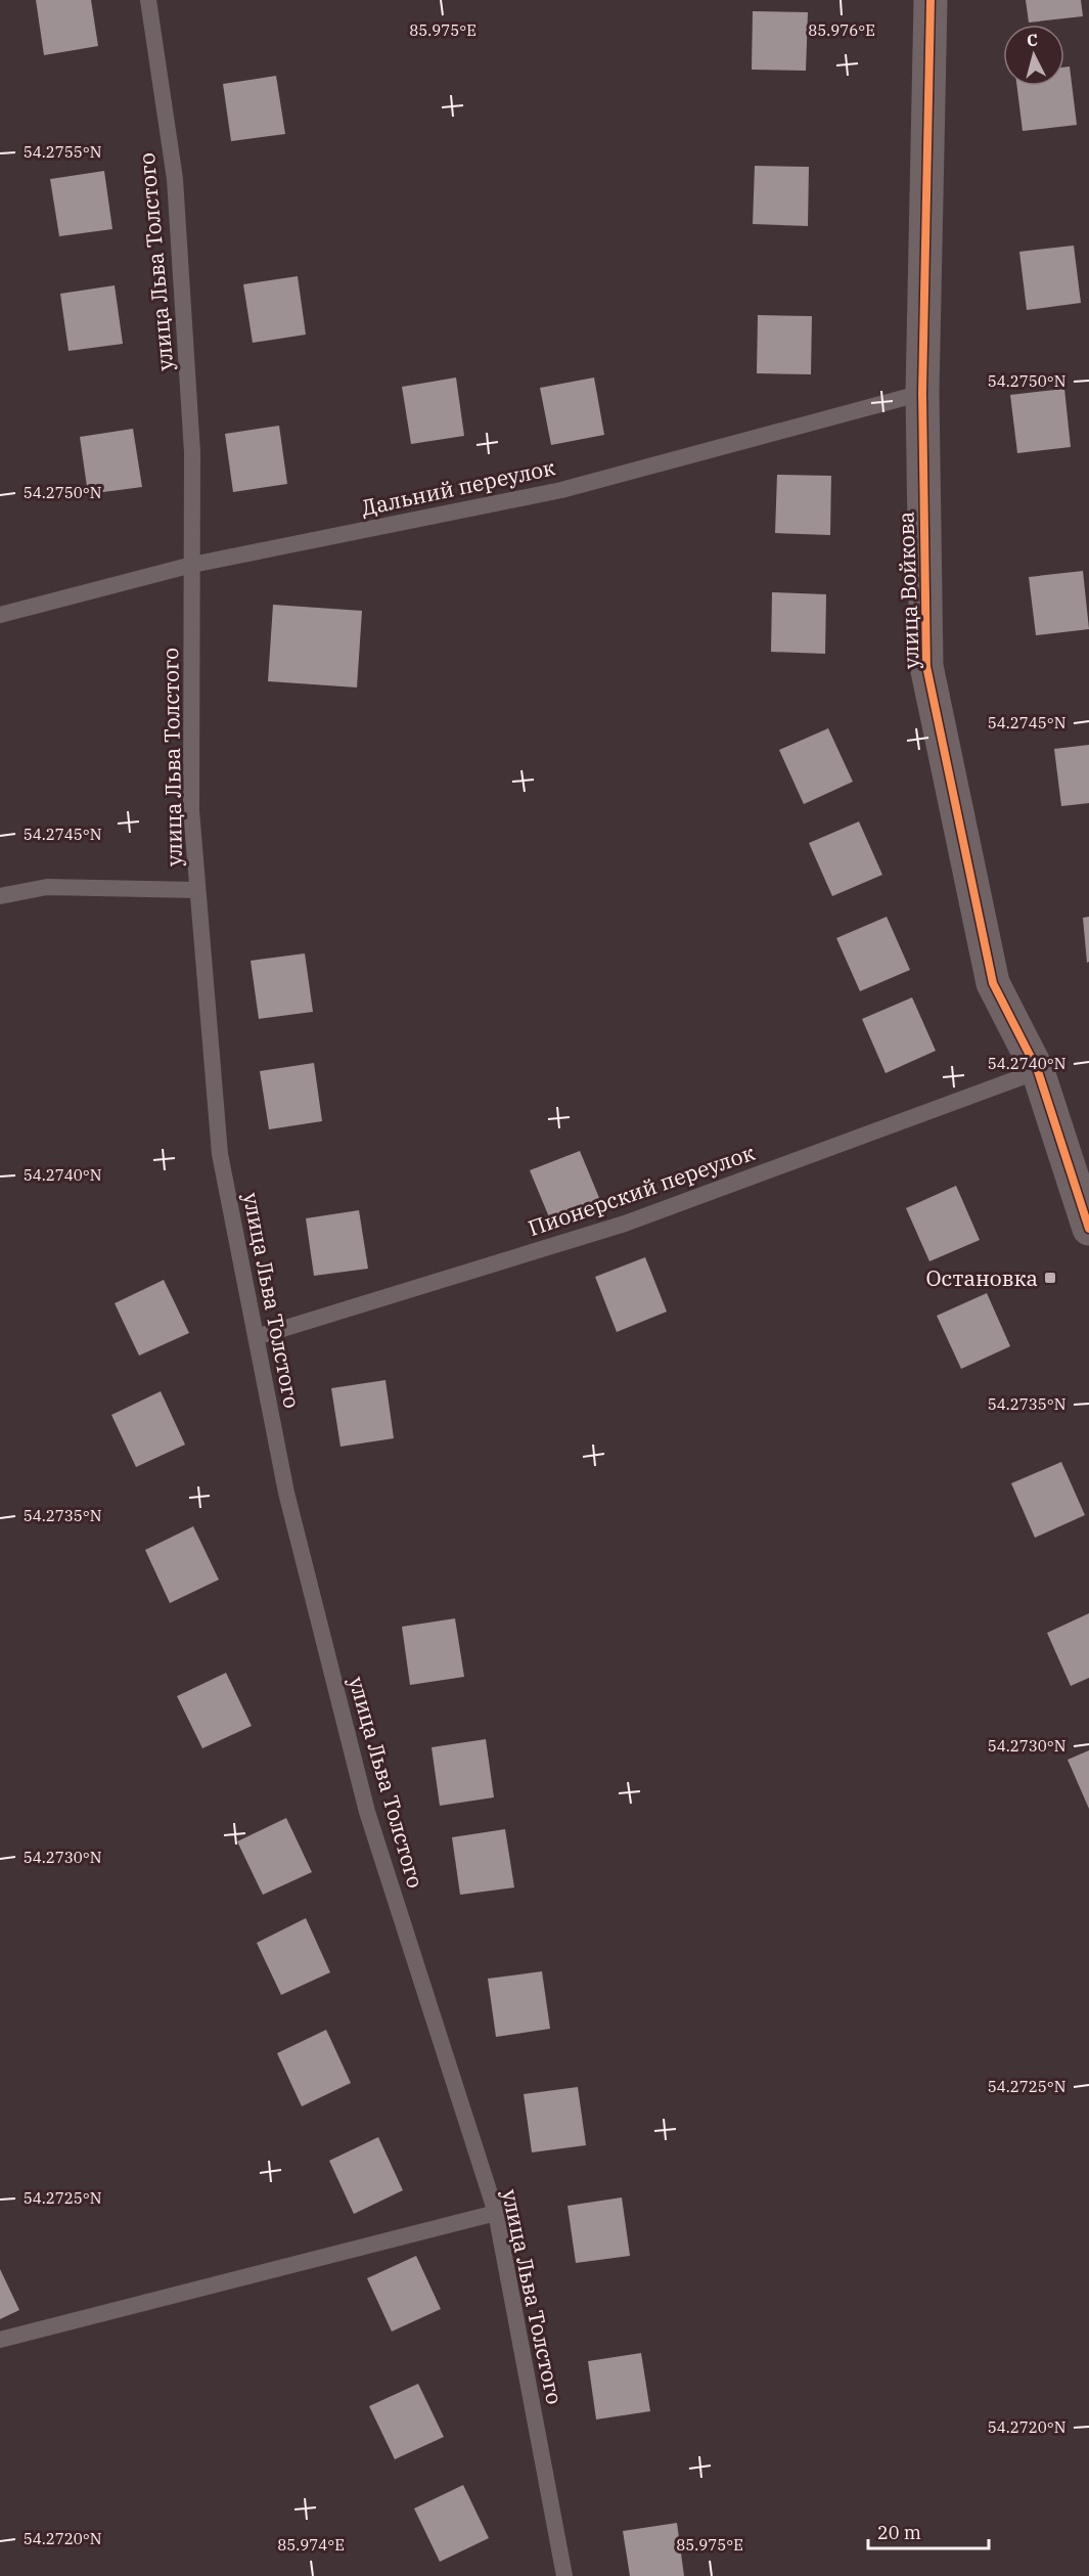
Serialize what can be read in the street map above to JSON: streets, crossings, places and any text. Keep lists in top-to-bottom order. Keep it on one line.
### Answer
{"streets":{"street":["улица Войкова"],"lane":["улица Льва Толстого","Дальний переулок","Пионерский переулок"]},"crossings":[["улица Льва Толстого","Дальний переулок"],["улица Льва Толстого","Пионерский переулок"],["Дальний переулок","улица Войкова"],["улица Войкова","Пионерский переулок"]],"places":{"transit":["Остановка"]},"scale_bar":"20 m","north":"top","coordinates":["85.975°E","85.976°E","54.2755°N","54.2750°N","54.2745°N","54.2740°N","54.2735°N","54.2730°N","54.2725°N","54.2720°N","85.974°E"]}
